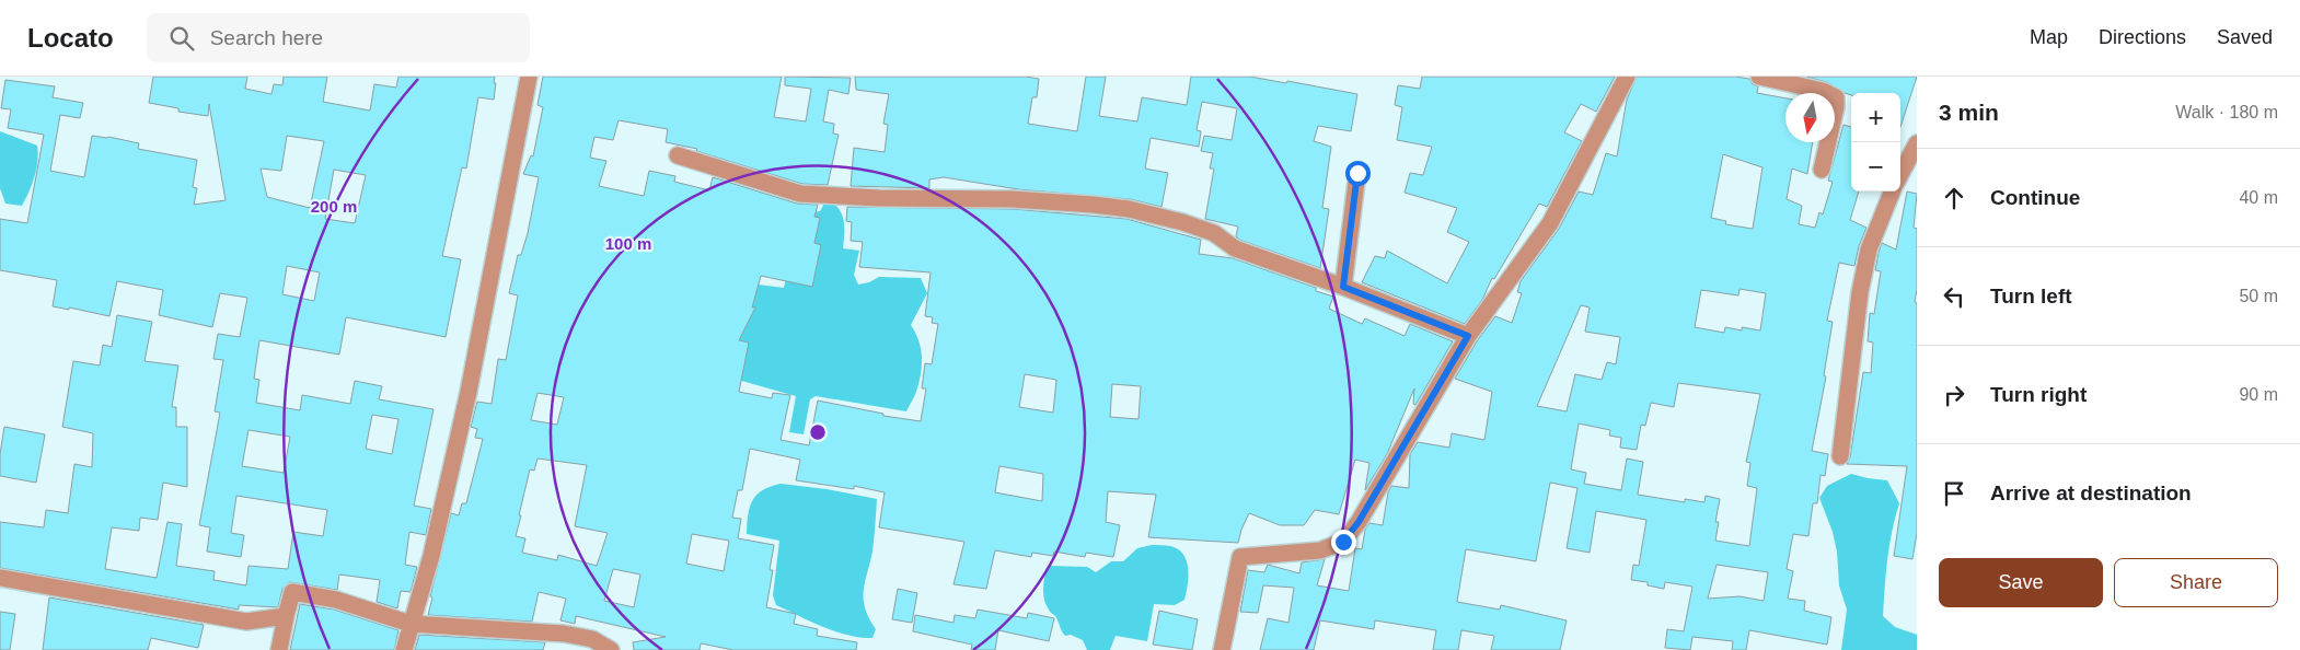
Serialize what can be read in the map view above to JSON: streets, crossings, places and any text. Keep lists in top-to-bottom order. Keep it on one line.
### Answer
{"north":"bottom","page":{"header":"Locato","search":"Search here","nav":["Map","Directions","Saved"],"heading":["3 min","Walk · 180 m"],"map_buttons":["+","−"],"list":[["Continue","40 m"],["Turn left","50 m"],["Turn right","90 m"],"Arrive at destination"],"buttons":["Save","Share"]},"rings":["200 m","100 m"]}
